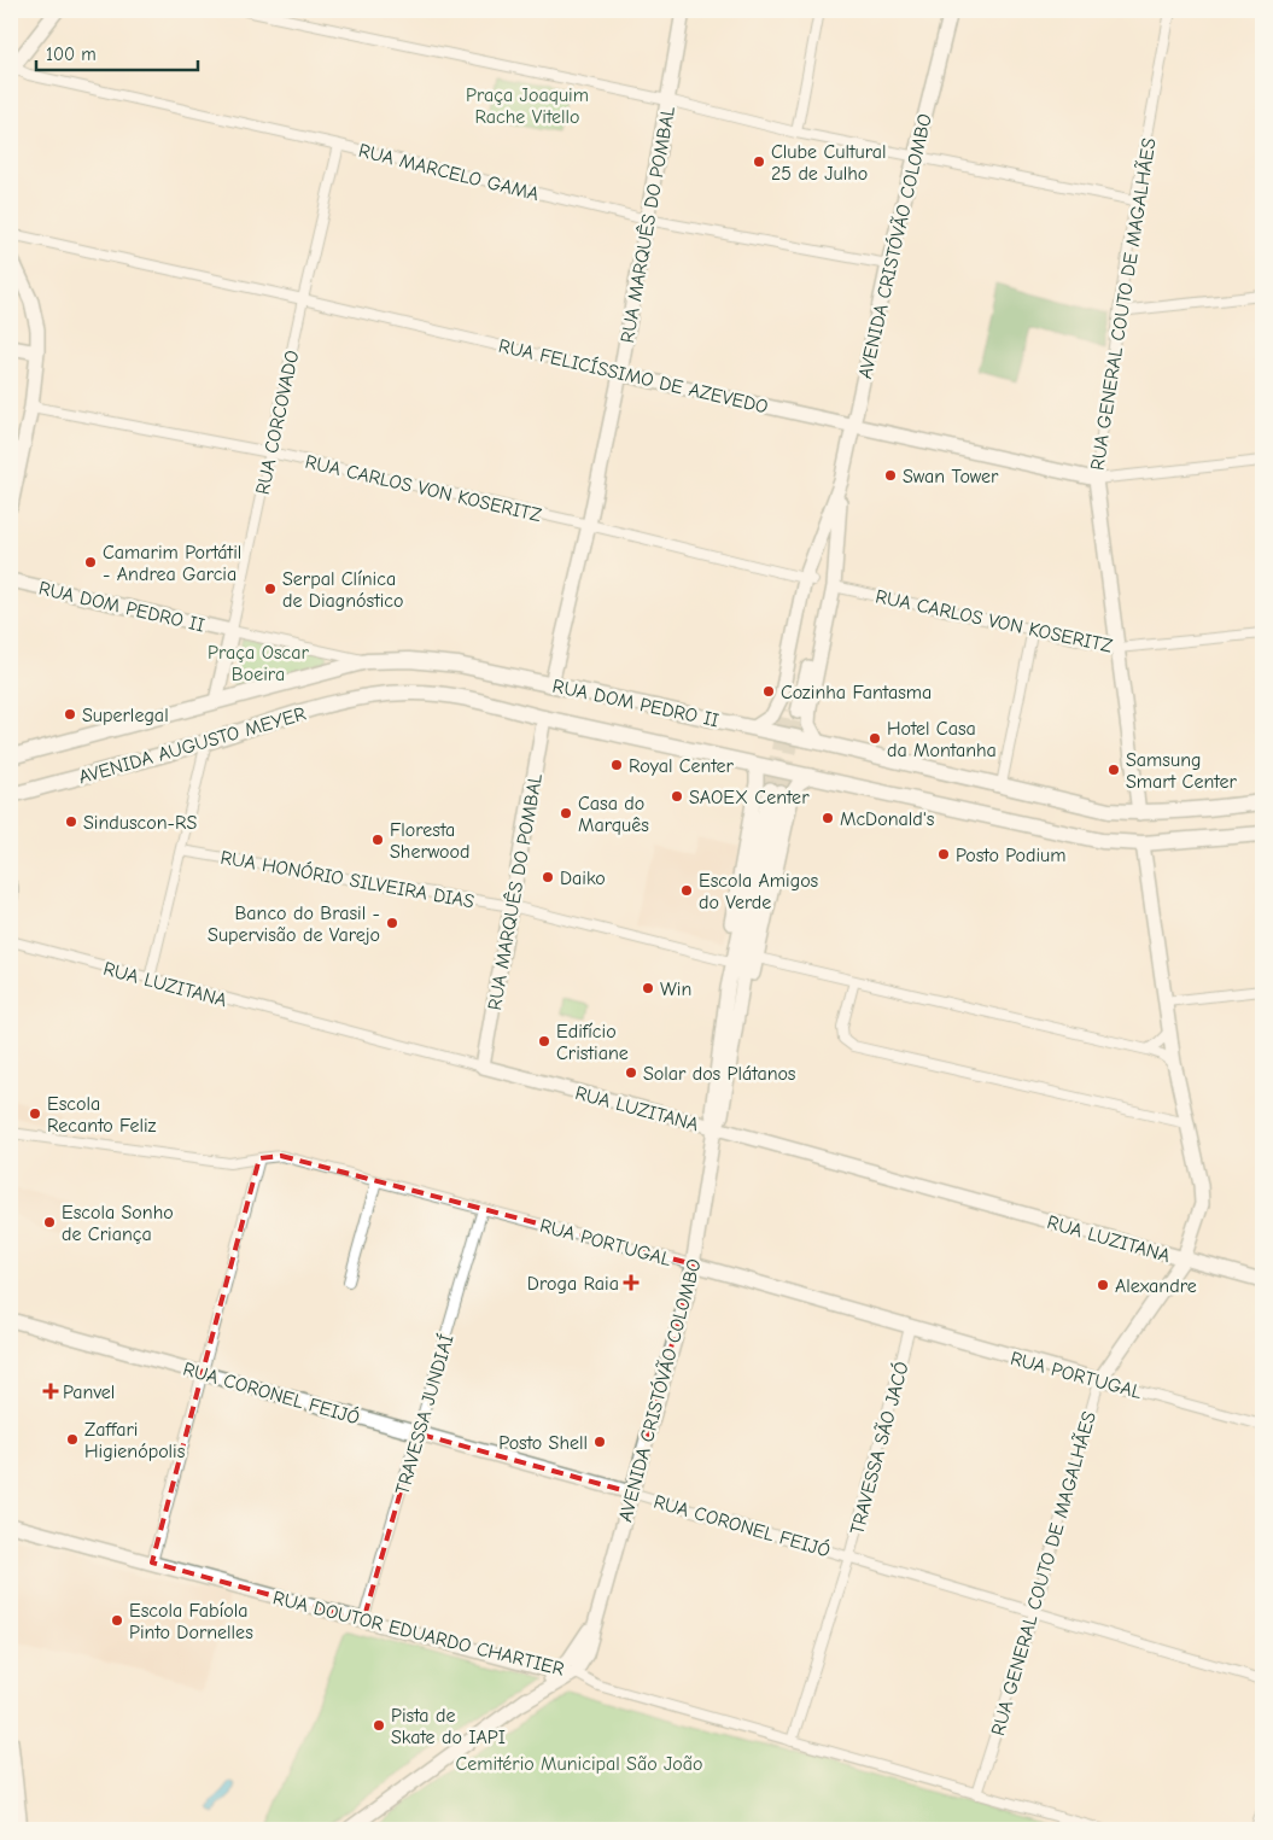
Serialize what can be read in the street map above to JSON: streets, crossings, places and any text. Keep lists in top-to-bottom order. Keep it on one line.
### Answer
{"streets":{"main road":["RUA DOM PEDRO II","AVENIDA AUGUSTO MEYER"],"street":["RUA MARCELO GAMA","RUA MARQUÊS DO POMBAL","AVENIDA CRISTÓVÃO COLOMBO","RUA GENERAL COUTO DE MAGALHÃES","RUA FELICÍSSIMO DE AZEVEDO","RUA CORCOVADO","RUA CARLOS VON KOSERITZ","RUA HONÓRIO SILVEIRA DIAS","RUA LUZITANA","RUA PORTUGAL","RUA CORONEL FEIJÓ","TRAVESSA JUNDIAÍ","TRAVESSA SÃO JACÓ","RUA DOUTOR EDUARDO CHARTIER"]},"crossings":[["RUA MARCELO GAMA","RUA MARQUÊS DO POMBAL"],["RUA MARCELO GAMA","AVENIDA CRISTÓVÃO COLOMBO"],["RUA MARCELO GAMA","RUA CORCOVADO"],["RUA MARQUÊS DO POMBAL","RUA FELICÍSSIMO DE AZEVEDO"],["RUA MARQUÊS DO POMBAL","RUA CARLOS VON KOSERITZ"],["RUA MARQUÊS DO POMBAL","RUA DOM PEDRO II"],["RUA MARQUÊS DO POMBAL","RUA HONÓRIO SILVEIRA DIAS"],["RUA MARQUÊS DO POMBAL","RUA LUZITANA"],["AVENIDA CRISTÓVÃO COLOMBO","RUA FELICÍSSIMO DE AZEVEDO"],["AVENIDA CRISTÓVÃO COLOMBO","RUA CARLOS VON KOSERITZ"],["AVENIDA CRISTÓVÃO COLOMBO","RUA DOM PEDRO II"],["AVENIDA CRISTÓVÃO COLOMBO","RUA HONÓRIO SILVEIRA DIAS"],["AVENIDA CRISTÓVÃO COLOMBO","RUA LUZITANA"],["AVENIDA CRISTÓVÃO COLOMBO","RUA PORTUGAL"],["AVENIDA CRISTÓVÃO COLOMBO","RUA CORONEL FEIJÓ"],["AVENIDA CRISTÓVÃO COLOMBO","RUA DOUTOR EDUARDO CHARTIER"],["RUA GENERAL COUTO DE MAGALHÃES","RUA FELICÍSSIMO DE AZEVEDO"],["RUA GENERAL COUTO DE MAGALHÃES","RUA CARLOS VON KOSERITZ"],["RUA GENERAL COUTO DE MAGALHÃES","RUA DOM PEDRO II"],["RUA GENERAL COUTO DE MAGALHÃES","RUA LUZITANA"],["RUA GENERAL COUTO DE MAGALHÃES","RUA PORTUGAL"],["RUA GENERAL COUTO DE MAGALHÃES","RUA CORONEL FEIJÓ"],["RUA GENERAL COUTO DE MAGALHÃES","RUA DOUTOR EDUARDO CHARTIER"],["RUA FELICÍSSIMO DE AZEVEDO","RUA CORCOVADO"],["RUA CORCOVADO","RUA CARLOS VON KOSERITZ"],["RUA CORCOVADO","RUA DOM PEDRO II"],["RUA CORCOVADO","AVENIDA AUGUSTO MEYER"],["RUA DOM PEDRO II","AVENIDA AUGUSTO MEYER"],["RUA PORTUGAL","TRAVESSA JUNDIAÍ"],["RUA PORTUGAL","TRAVESSA SÃO JACÓ"],["RUA CORONEL FEIJÓ","TRAVESSA JUNDIAÍ"],["RUA CORONEL FEIJÓ","TRAVESSA SÃO JACÓ"],["TRAVESSA JUNDIAÍ","RUA DOUTOR EDUARDO CHARTIER"],["TRAVESSA SÃO JACÓ","RUA DOUTOR EDUARDO CHARTIER"]],"parks":["Praça Joaquim Rache Vitello","Praça Oscar Boeira","Cemitério Municipal São João"],"places":{"other":["Clube Cultural 25 de Julho","Swan Tower","Camarim Portátil - Andrea Garcia","Serpal Clínica de Diagnóstico","Cozinha Fantasma","Superlegal","Hotel Casa da Montanha","Royal Center","Samsung Smart Center","SAOEX Center","Casa do Marquês","McDonald's","Sinduscon-RS","Floresta Sherwood","Posto Podium","Daiko","Escola Amigos do Verde","Banco do Brasil - Supervisão de Varejo","Win","Edifício Cristiane","Solar dos Plátanos","Escola Recanto Feliz","Escola Sonho de Criança","Alexandre","Zaffari Higienópolis","Posto Shell","Escola Fabíola Pinto Dornelles","Pista de Skate do IAPI"],"health":["Droga Raia","Panvel"]},"scale_bar":"100 m"}
